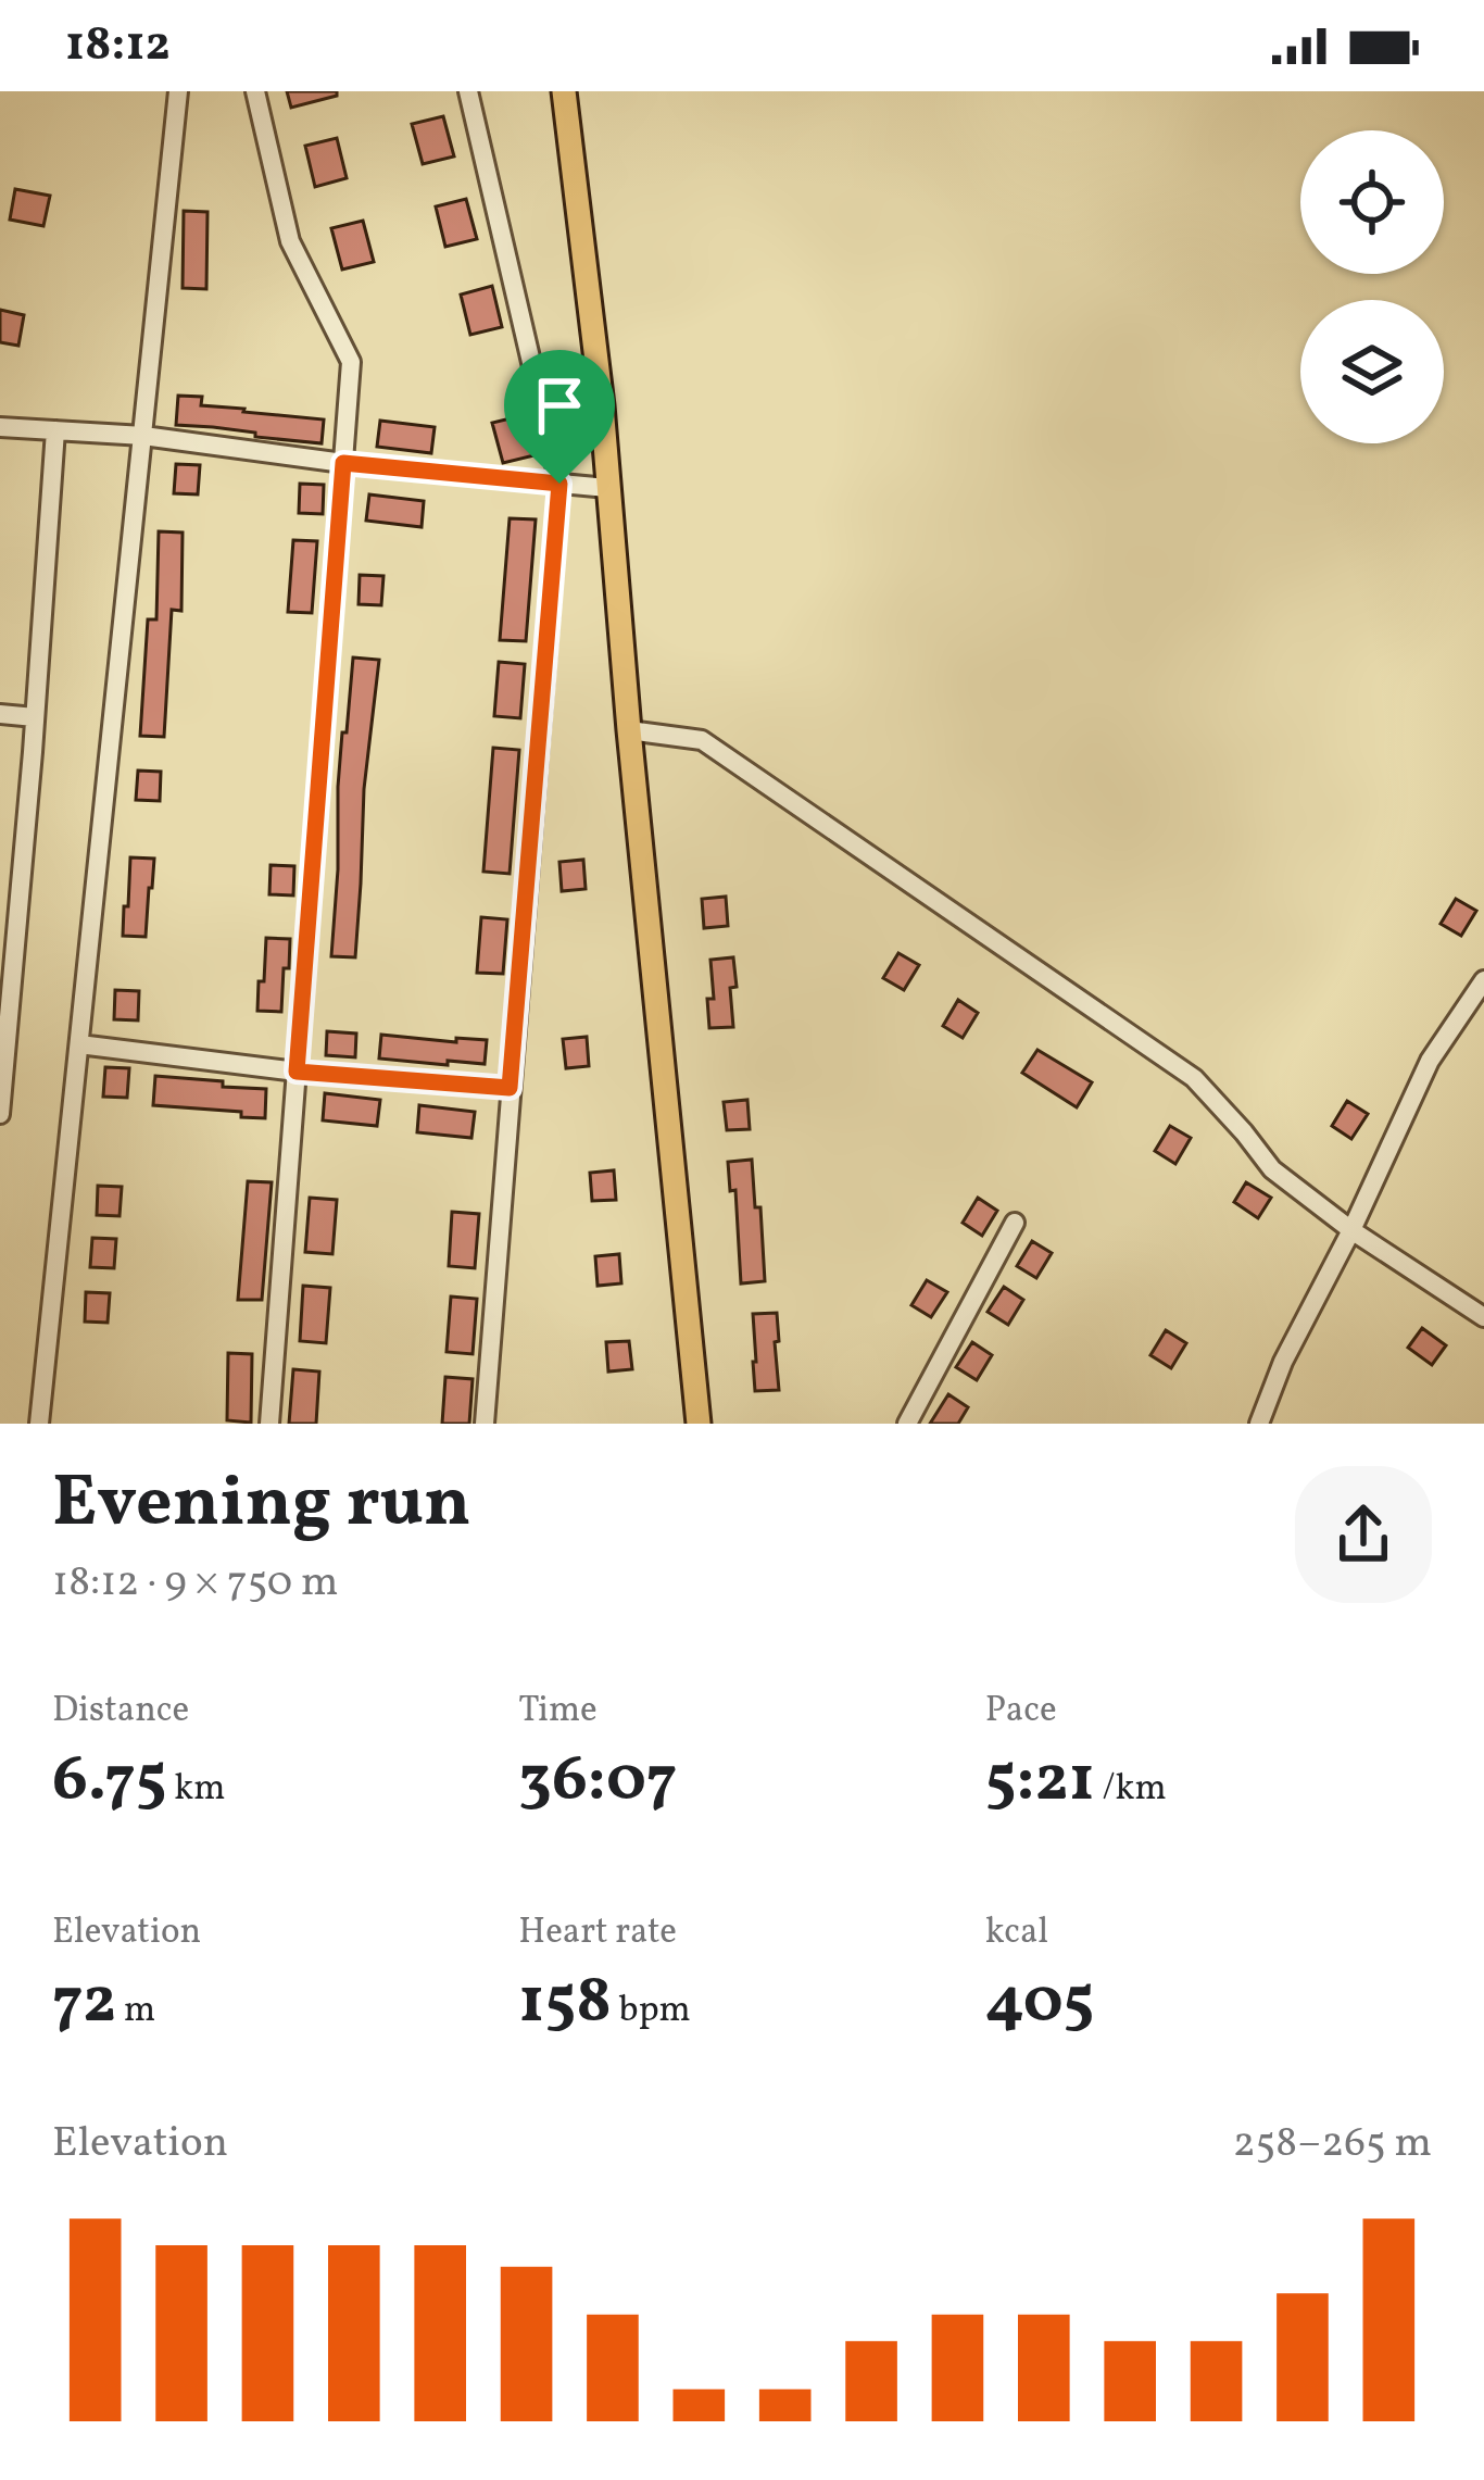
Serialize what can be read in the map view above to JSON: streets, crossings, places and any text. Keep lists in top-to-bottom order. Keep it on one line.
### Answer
{"page":{"status":"18:12","heading":["Evening run","18:12 · 9 × 750 m"],"stats":[["Distance","6.75 km"],["Time","36:07"],["Pace","5:21 /km"],["Elevation","72 m"],["Heart rate","158 bpm"],["kcal","405"]],"chart":["Elevation","258–265 m"]}}
